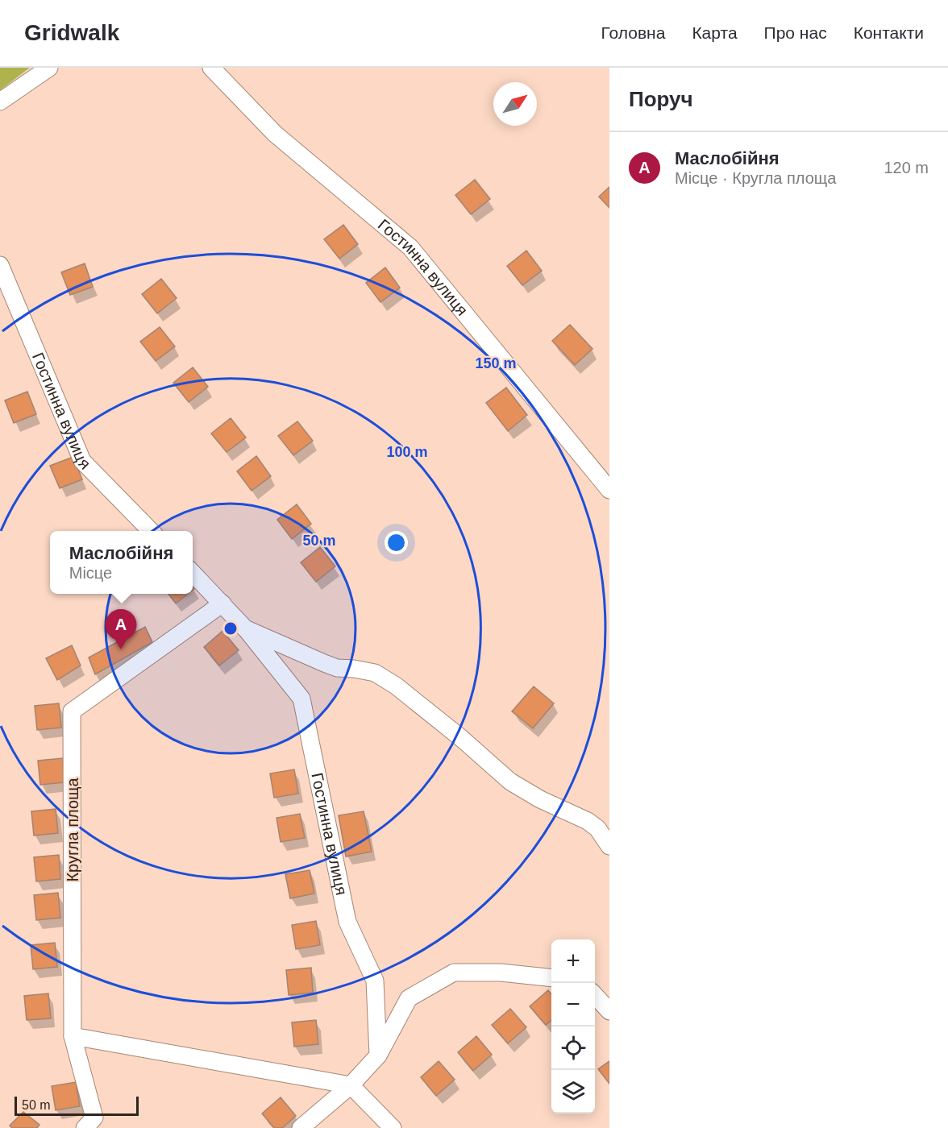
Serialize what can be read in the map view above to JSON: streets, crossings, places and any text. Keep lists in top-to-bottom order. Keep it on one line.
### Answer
{"streets":{"street":["Гостинна вулиця","Кругла площа"]},"crossings":[["Гостинна вулиця","Кругла площа"]],"scale_bar":"50 m","north":"top right","page":{"header":"Gridwalk","nav":["Головна","Карта","Про нас","Контакти"],"heading":"Поруч","list":[{"mark":"A","name":"Маслобійня","note":"Місце · Кругла площа","value":"120 m"}],"popup":["Маслобійня","Місце"],"pins":"A","map_buttons":["+","−"],"scale":"50 m"},"rings":["150 m","100 m","50 m"]}
